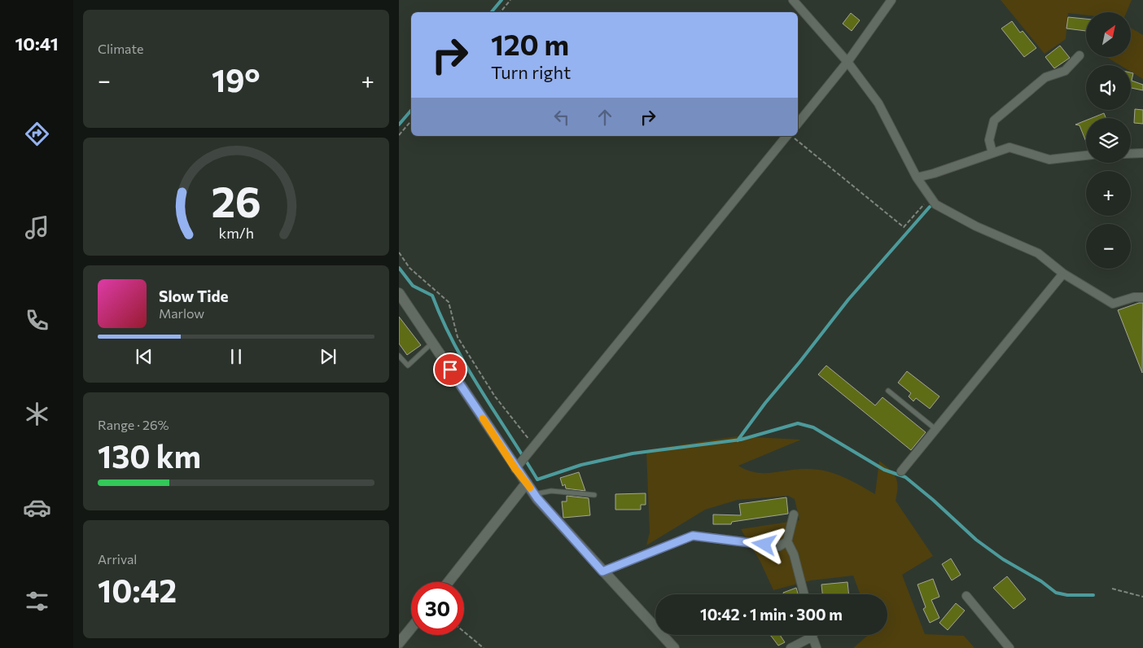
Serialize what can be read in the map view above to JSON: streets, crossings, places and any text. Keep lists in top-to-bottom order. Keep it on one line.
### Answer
{"north":"top right","page":{"tabs":"10:41","tile":["Climate",["Range · 26%","130 km"],["Arrival","10:42"]],"map_buttons":["+","−"],"turn":["120 m","Turn right"],"heat":["−","19°","+"],"song":["Slow Tide","Marlow"],"limit":"30","trip":"10:42 · 1 min · 300 m","gauge":["26","km/h"]}}
